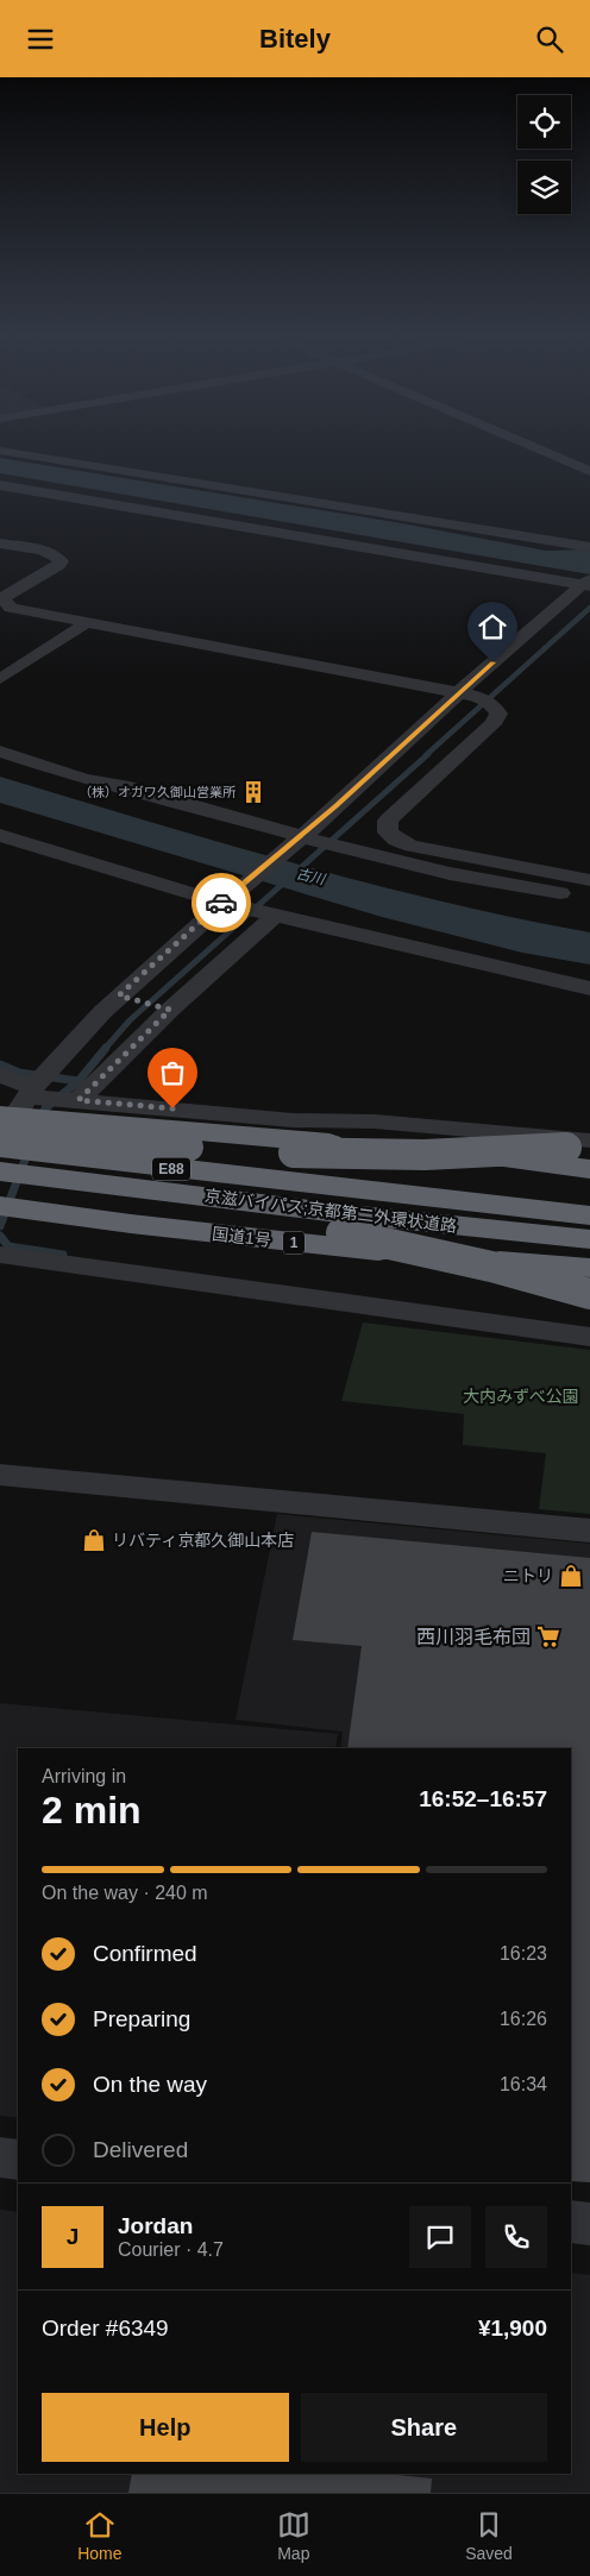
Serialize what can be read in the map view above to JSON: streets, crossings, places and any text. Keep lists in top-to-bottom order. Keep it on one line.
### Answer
{"streets":{"highway":["E88","京滋バイパス;京都第二外環状道路","国道1号","1"]},"water":["古川"],"parks":["大内みずべ公園"],"places":{"building":["（株）オガワ久御山営業所"],"shop":["リバティ京都久御山本店","ニトリ"],"supermarket":["西川羽毛布団"]},"page":{"header":"Bitely","heading":["2 min","Arriving in","16:52–16:57"],"panel":["Jordan","Courier · 4.7","Order #6349","¥1,900"],"bar":"On the way · 240 m","list":[["Confirmed","16:23"],["Preparing","16:26"],["On the way","16:34"],"Delivered"],"round":"J","buttons":["Help","Share"],"tabs":["Home","Map","Saved"]}}
